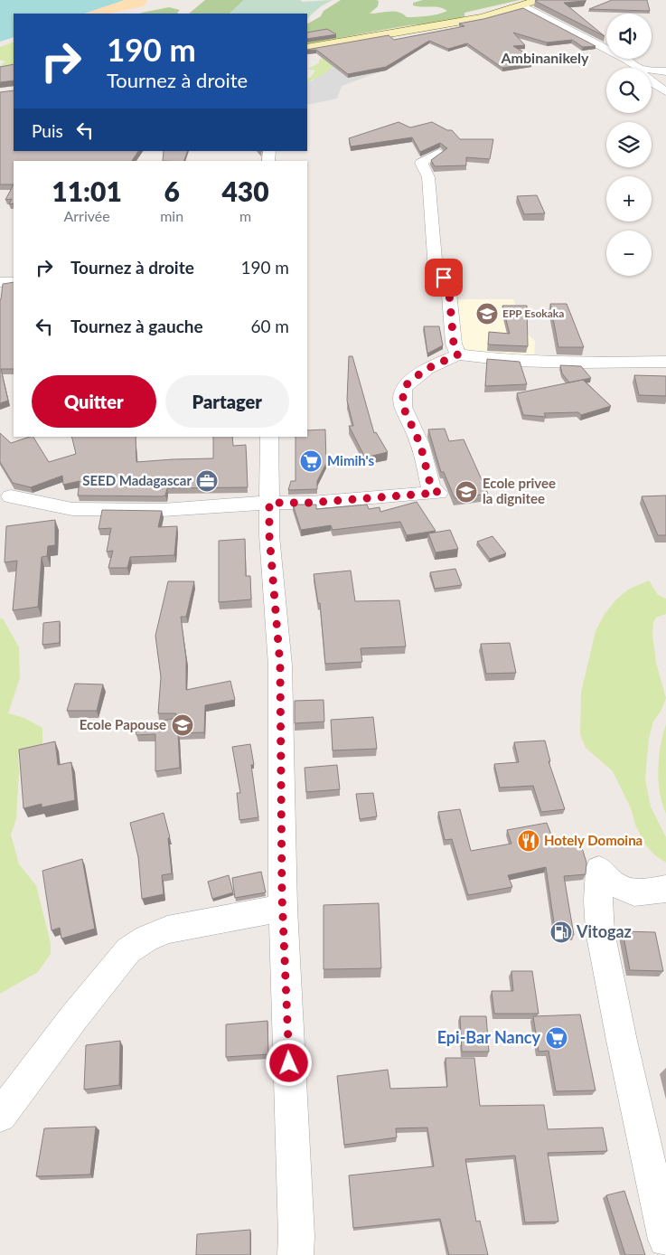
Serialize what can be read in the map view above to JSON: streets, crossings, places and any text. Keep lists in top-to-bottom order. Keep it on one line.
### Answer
{"districts":["Ambinanikely"],"places":{"school or university":["EPP Esokaka","Ecole privee la dignitee","Ecole Papouse"],"supermarket":["Mimih's","Epi-Bar Nancy"],"office":["SEED Madagascar"],"restaurant":["Hotely Domoina"],"fuel station":["Vitogaz"]},"page":{"map_buttons":["+","−"],"turn":["190 m","Tournez à droite"],"then":"Puis","eta":["11:01","Arrivée","6","min","430","m"],"list":[{"name":"Tournez à droite","value":"190 m"},{"name":"Tournez à gauche","value":"60 m"}],"buttons":["Quitter","Partager"]}}
